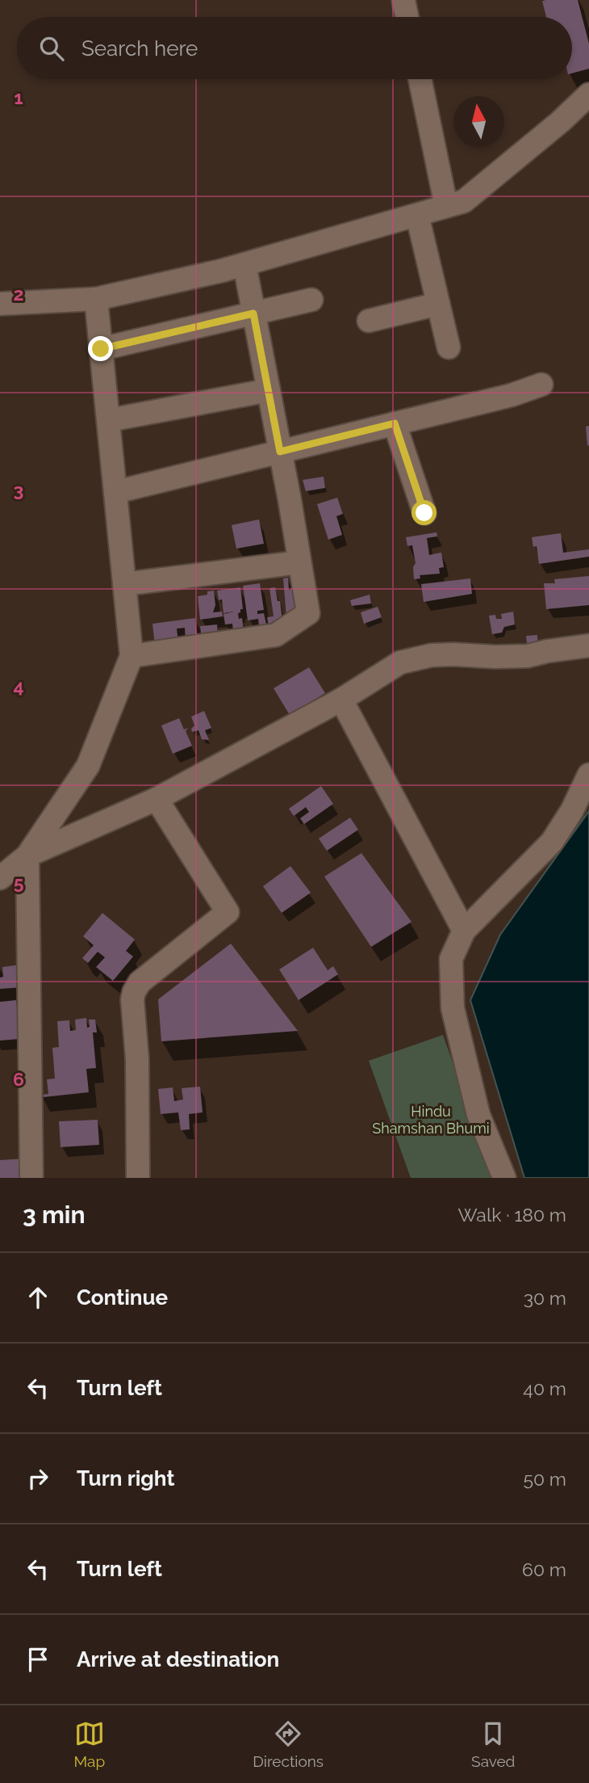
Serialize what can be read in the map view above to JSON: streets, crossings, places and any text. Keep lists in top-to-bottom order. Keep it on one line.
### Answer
{"parks":["Hindu Shamshan Bhumi"],"north":"top","page":{"search":"Search here","heading":["3 min","Walk · 180 m"],"list":[["Continue","30 m"],["Turn left","40 m"],["Turn right","50 m"],["Turn left","60 m"],"Arrive at destination"],"nav":["Map","Directions","Saved"]},"grid":{"rows":["1","2","3","4","5","6"]}}
